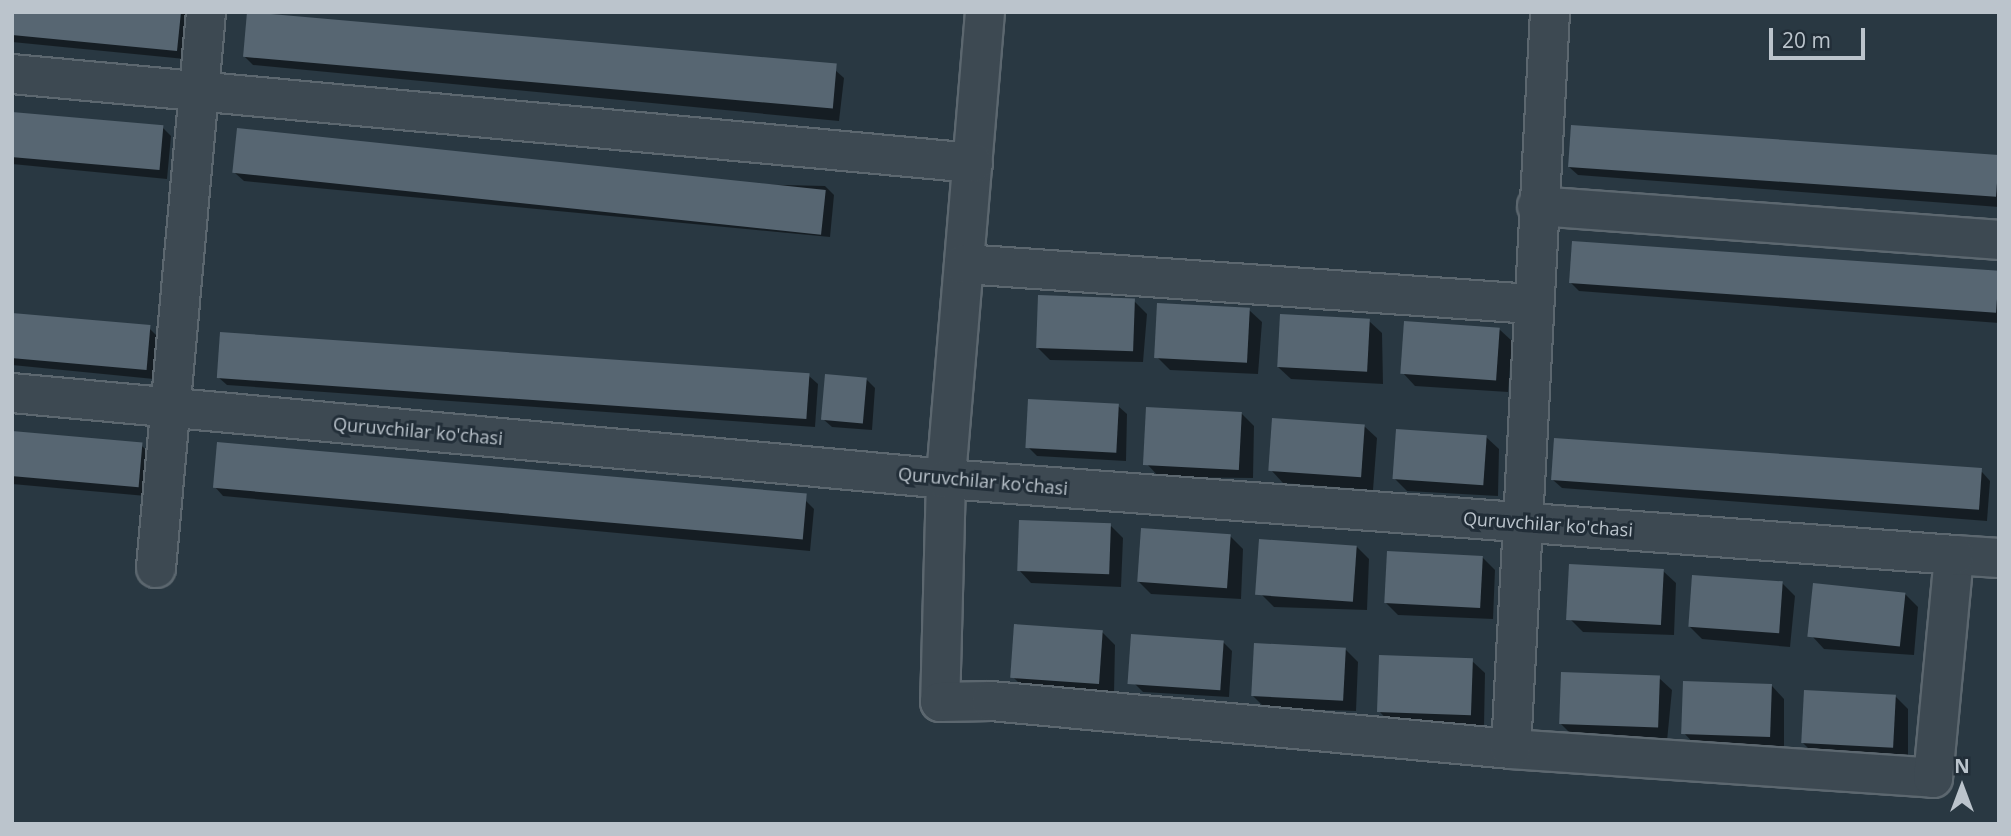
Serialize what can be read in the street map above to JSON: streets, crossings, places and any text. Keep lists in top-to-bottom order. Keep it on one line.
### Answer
{"streets":{"street":["Quruvchilar ko'chasi"]},"scale_bar":"20 m","north":"top"}
